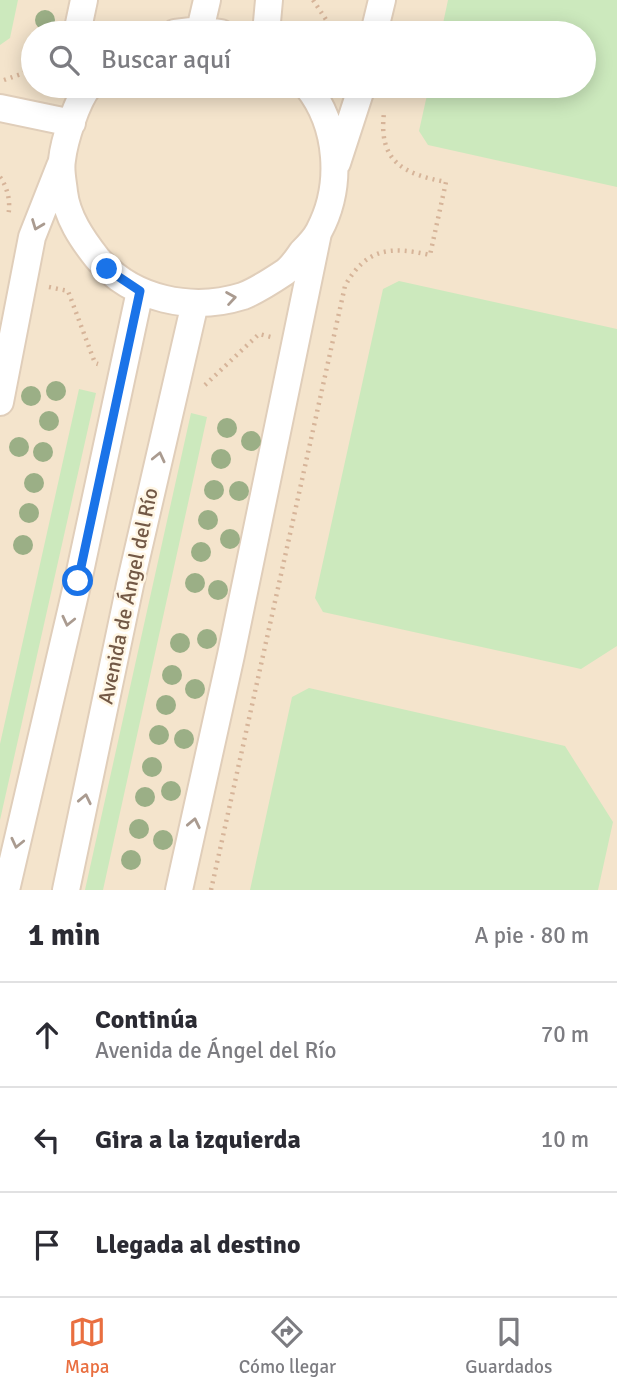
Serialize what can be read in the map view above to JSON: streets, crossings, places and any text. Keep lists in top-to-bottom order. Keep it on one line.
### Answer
{"streets":{"street":["Avenida de Ángel del Río"]},"page":{"search":"Buscar aquí","heading":["1 min","A pie · 80 m"],"list":[["Continúa","Avenida de Ángel del Río","70 m"],["Gira a la izquierda","10 m"],"Llegada al destino"],"nav":["Mapa","Cómo llegar","Guardados"]}}
